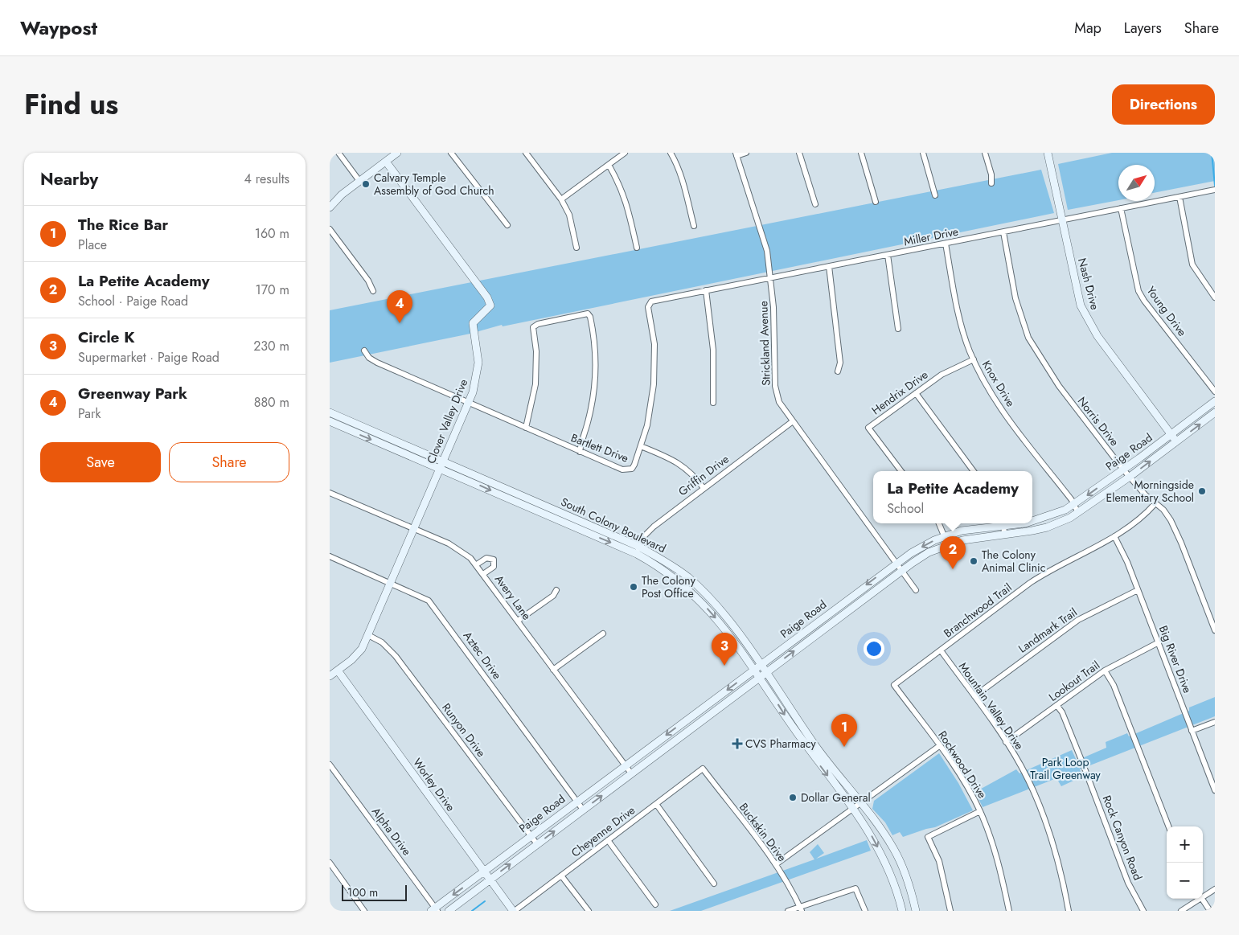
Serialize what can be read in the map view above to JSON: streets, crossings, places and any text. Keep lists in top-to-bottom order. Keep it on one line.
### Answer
{"streets":{"main road":["Nash Drive","Clover Valley Drive","Paige Road","South Colony Boulevard","Worley Drive"],"street":["Miller Drive","Young Drive","Strickland Avenue","Knox Drive","Hendrix Drive","Norris Drive","Bartlett Drive","Griffin Drive","Avery Lane","Branchwood Trail","Landmark Trail","Aztec Drive","Big River Drive","Lookout Trail","Mountain Valley Drive","Runyon Drive","Rockwood Drive","Alpha Drive","Cheyenne Drive","Buckskin Drive","Rock Canyon Road"]},"crossings":[["Miller Drive","Nash Drive"],["Miller Drive","Young Drive"],["Miller Drive","Strickland Avenue"],["Miller Drive","Knox Drive"],["Miller Drive","Norris Drive"],["Miller Drive","Bartlett Drive"],["Nash Drive","Paige Road"],["Strickland Avenue","Paige Road"],["Strickland Avenue","Griffin Drive"],["Knox Drive","Hendrix Drive"],["Knox Drive","Paige Road"],["Clover Valley Drive","Bartlett Drive"],["Clover Valley Drive","South Colony Boulevard"],["Clover Valley Drive","Avery Lane"],["Clover Valley Drive","Aztec Drive"],["Clover Valley Drive","Runyon Drive"],["Clover Valley Drive","Worley Drive"],["Norris Drive","Paige Road"],["Norris Drive","Branchwood Trail"],["Paige Road","South Colony Boulevard"],["Paige Road","Avery Lane"],["Paige Road","Aztec Drive"],["Paige Road","Runyon Drive"],["Paige Road","Worley Drive"],["Paige Road","Alpha Drive"],["Griffin Drive","South Colony Boulevard"],["Branchwood Trail","Big River Drive"],["Branchwood Trail","Mountain Valley Drive"],["Branchwood Trail","Rockwood Drive"],["Landmark Trail","Big River Drive"],["Landmark Trail","Mountain Valley Drive"],["Big River Drive","Lookout Trail"],["Lookout Trail","Mountain Valley Drive"],["Lookout Trail","Rock Canyon Road"],["Worley Drive","Cheyenne Drive"],["Cheyenne Drive","Buckskin Drive"]],"parks":["Park Loop Trail Greenway"],"places":{"other":["Calvary Temple Assembly of God Church","Morningside Elementary School","The Colony Animal Clinic","The Colony Post Office","Dollar General"],"health":["CVS Pharmacy"]},"scale_bar":"100 m","north":"top right","page":{"header":"Waypost","nav":["Map","Layers","Share"],"title":"Find us","buttons":["Directions",["Save","Share"]],"heading":["Nearby","4 results"],"list":[{"mark":"1","name":"The Rice Bar","note":"Place","value":"160 m"},{"mark":"2","name":"La Petite Academy","note":"School · Paige Road","value":"170 m"},{"mark":"3","name":"Circle K","note":"Supermarket · Paige Road","value":"230 m"},{"mark":"4","name":"Greenway Park","note":"Park","value":"880 m"}],"pins":["4","2","3","1"],"popup":["La Petite Academy","School"],"map_buttons":["+","−"],"scale":"100 m"}}
